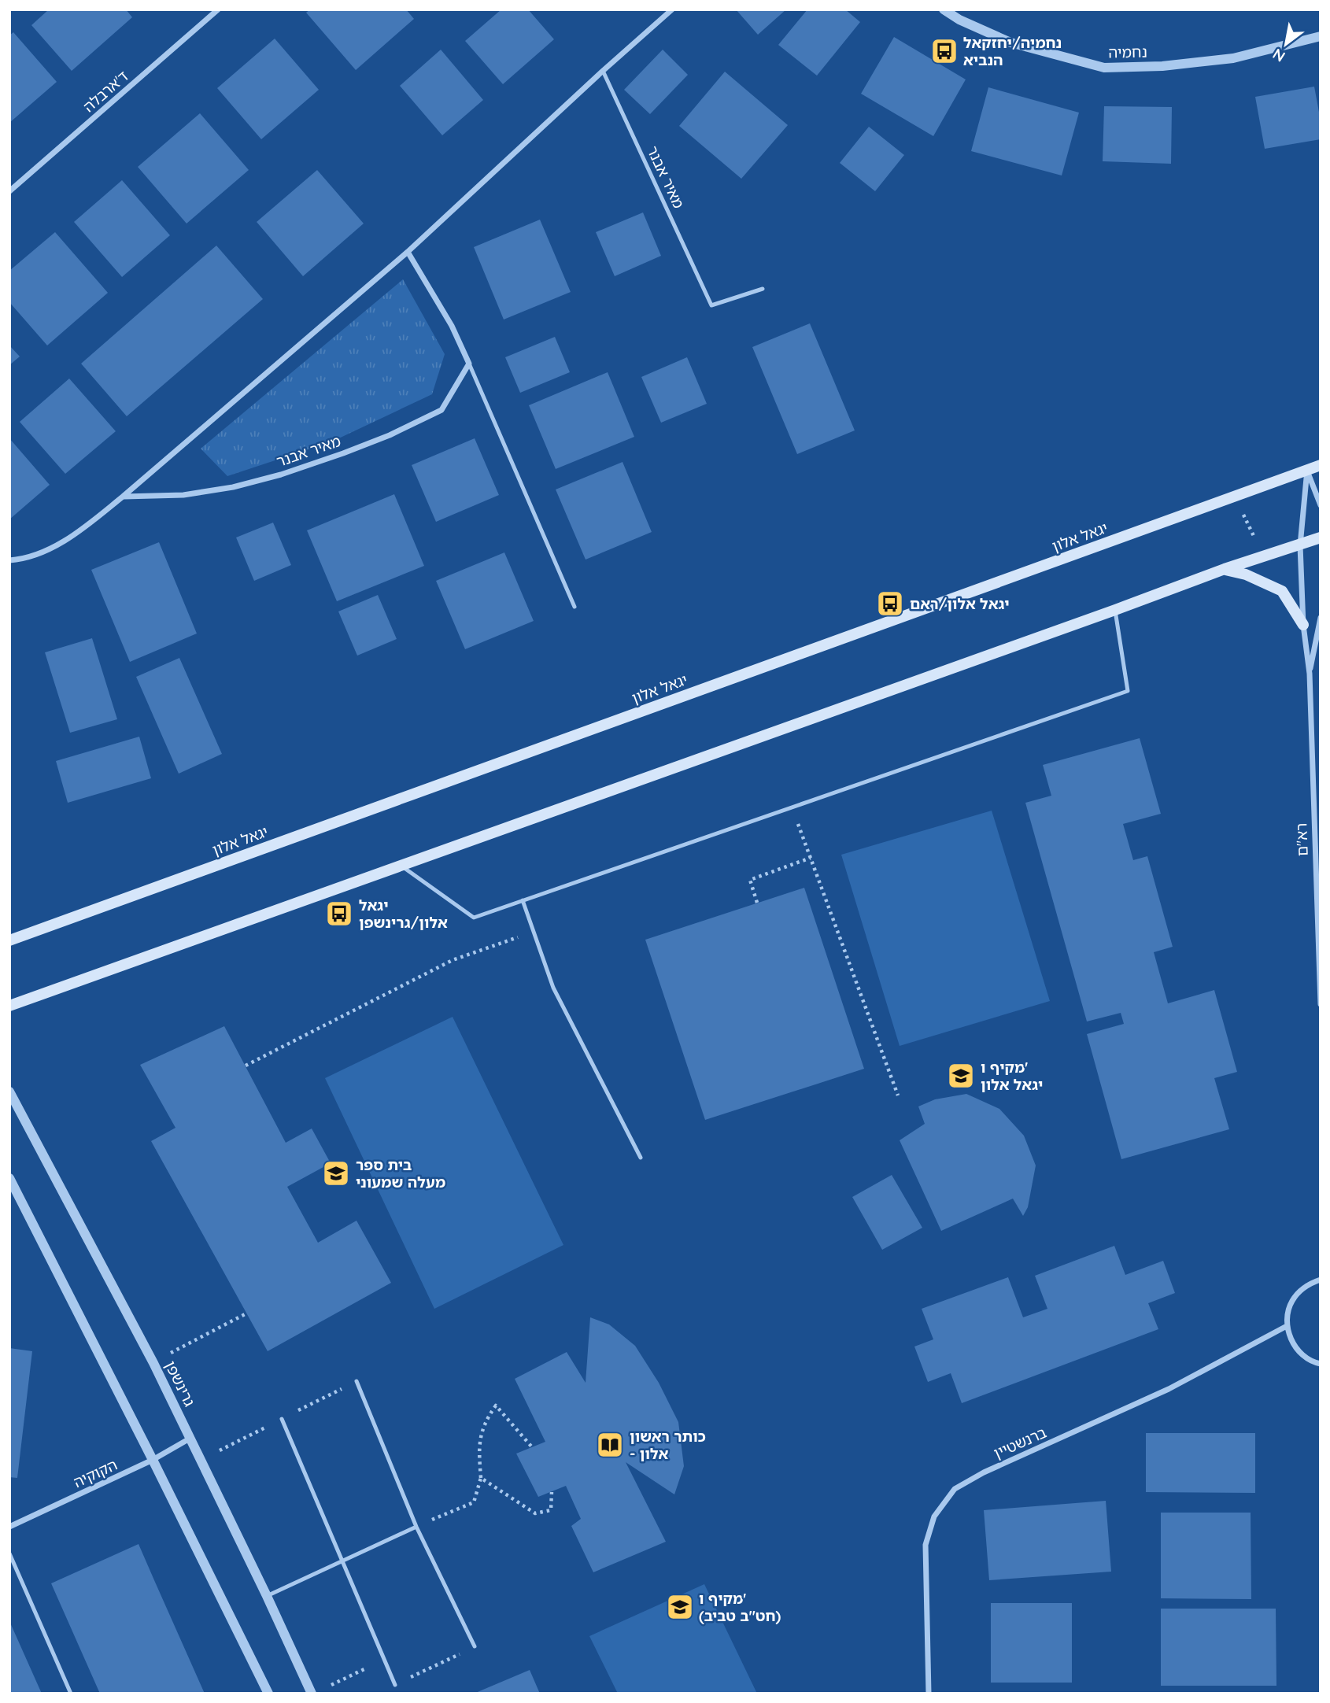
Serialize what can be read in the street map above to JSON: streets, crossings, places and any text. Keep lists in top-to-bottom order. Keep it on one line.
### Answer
{"streets":{"main road":["יגאל אלון"],"street":["נחמיה","ד'ארבלה","מאיר אבנר","רא\"ם","גרינשפן","ברנשטיין","הקוקיה"]},"crossings":[["יגאל אלון","רא\"ם"],["גרינשפן","הקוקיה"]],"places":{"bus stop":["נחמיה/יחזקאל הנביא","יגאל אלון/ראם","יגאל אלון/גרינשפן"],"school or university":["מקיף ו' יגאל אלון","בית ספר מעלה שמעוני","מקיף ו' (חט\"ב טביב)"],"library":["כותר ראשון - אלון"]},"north":"bottom left"}
